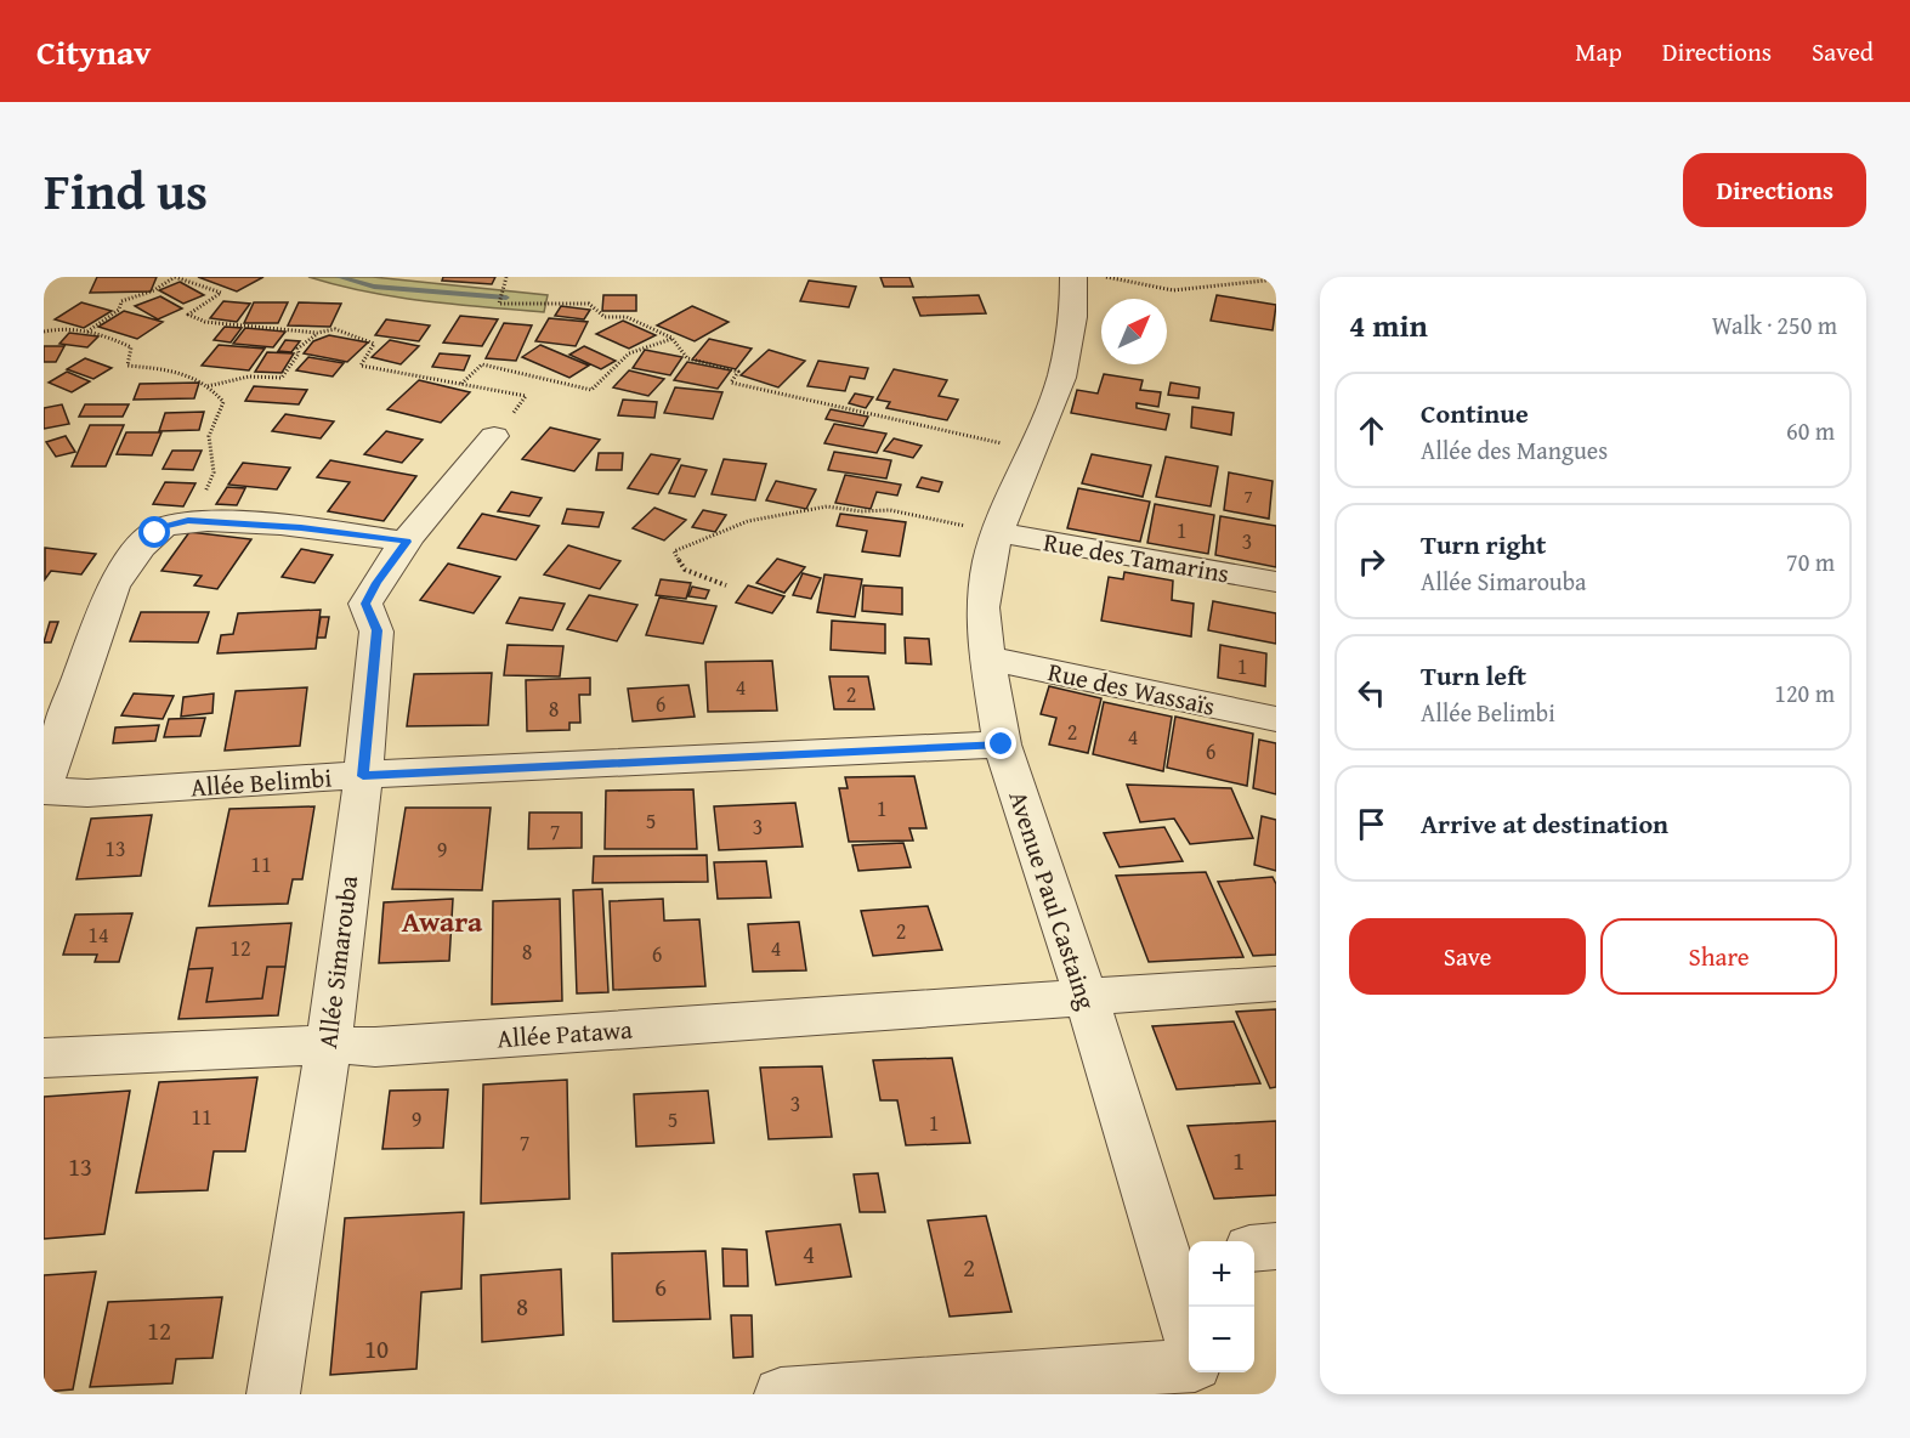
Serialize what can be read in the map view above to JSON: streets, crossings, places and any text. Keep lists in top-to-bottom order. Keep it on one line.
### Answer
{"streets":{"street":["Rue des Tamarins","Rue des Wassaïs","Allée Belimbi","Avenue Paul Castaing","Allée Simarouba","Allée Patawa"]},"crossings":[["Rue des Tamarins","Avenue Paul Castaing"],["Rue des Wassaïs","Avenue Paul Castaing"],["Allée Belimbi","Avenue Paul Castaing"],["Allée Belimbi","Allée Simarouba"],["Avenue Paul Castaing","Allée Patawa"],["Allée Simarouba","Allée Patawa"]],"districts":["Awara"],"house_numbers":["7","1","3","1","4","2","6","8","2","4","6","1","5","3","7","13","9","11","2","14","12","4","8","6","3","11","9","5","1","7","1","13","4","2","6","8","12","10"],"north":"top right","page":{"header":"Citynav","nav":["Map","Directions","Saved"],"title":"Find us","buttons":["Directions",["Save","Share"]],"heading":["4 min","Walk · 250 m"],"list":[["Continue","Allée des Mangues","60 m"],["Turn right","Allée Simarouba","70 m"],["Turn left","Allée Belimbi","120 m"],"Arrive at destination"],"map_buttons":["+","−"]}}
